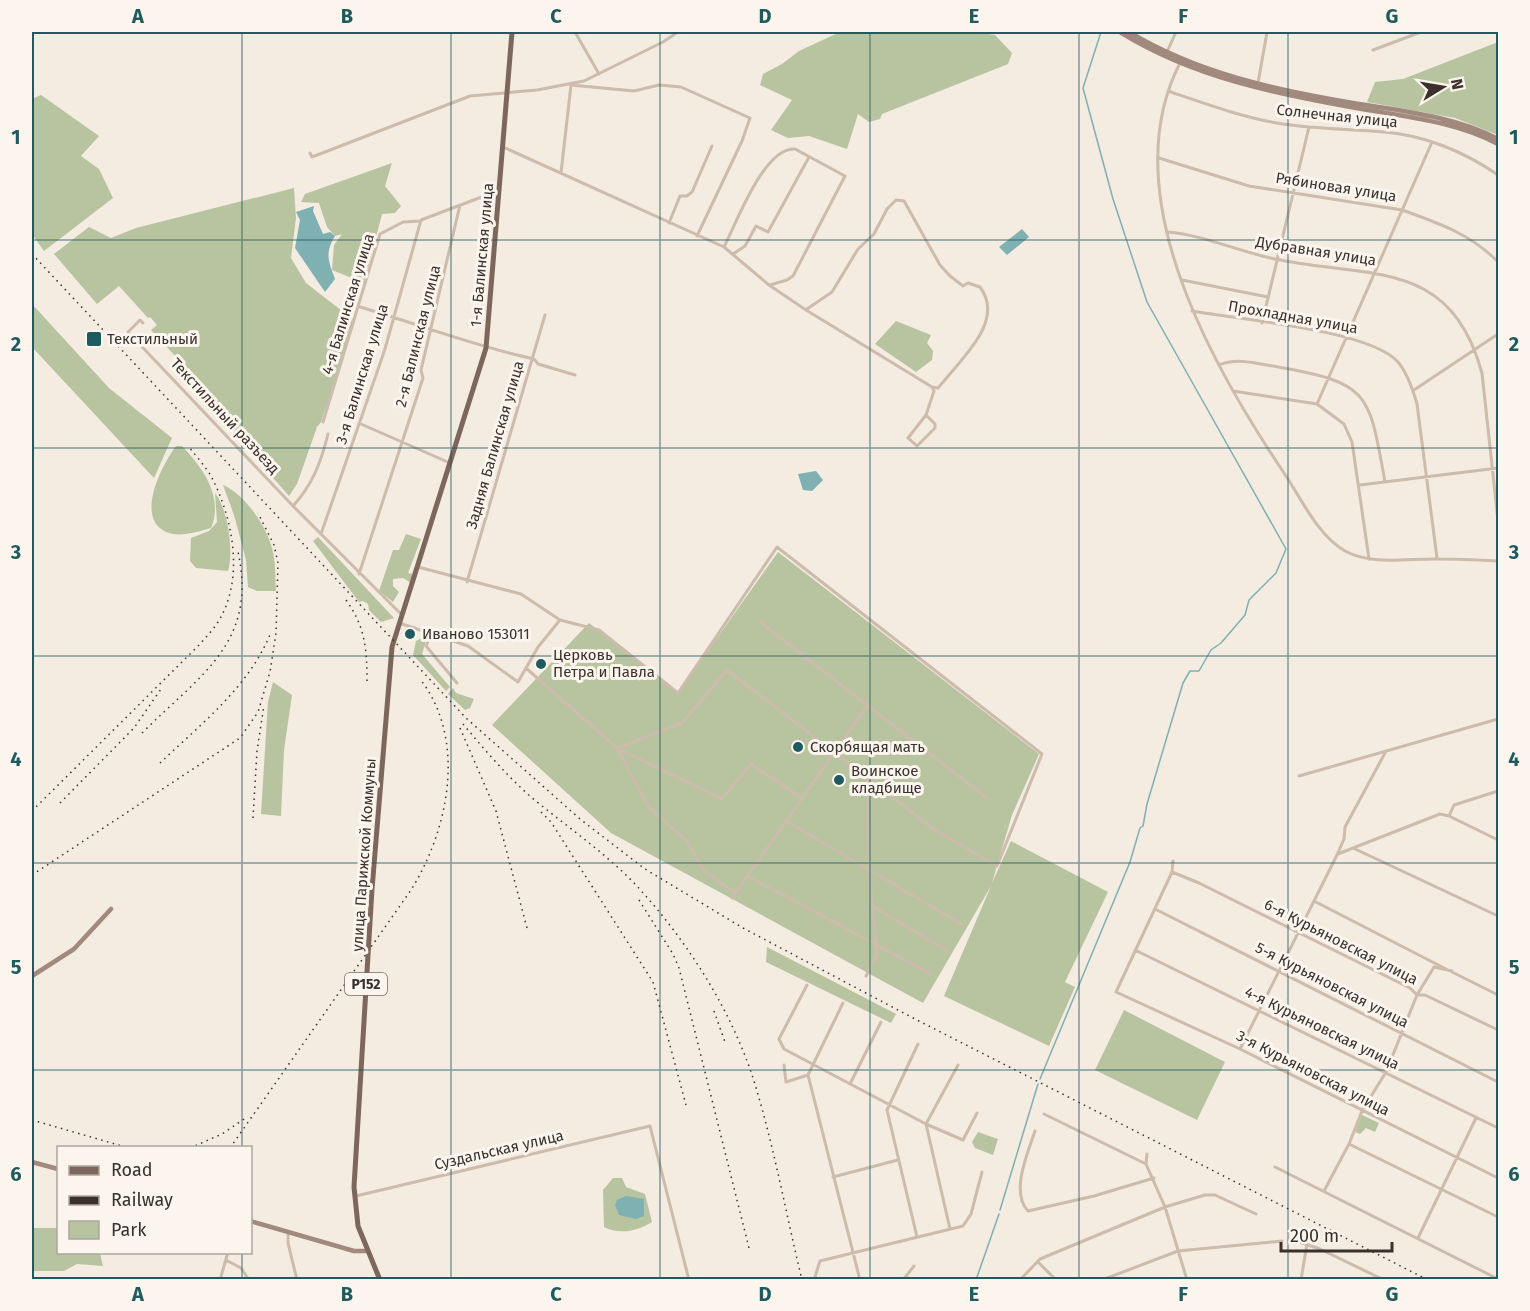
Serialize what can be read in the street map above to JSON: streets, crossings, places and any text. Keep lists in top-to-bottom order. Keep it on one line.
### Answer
{"streets":{"main road":["1-я Балинская улица","улица Парижской Коммуны","Р152"],"street":["Солнечная улица","Рябиновая улица","Дубравная улица","4-я Балинская улица","Прохладная улица","2-я Балинская улица","3-я Балинская улица","Текстильный разъезд","Задняя Балинская улица","6-я Курьяновская улица","5-я Курьяновская улица","4-я Курьяновская улица","3-я Курьяновская улица","Суздальская улица"]},"crossings":[["1-я Балинская улица","улица Парижской Коммуны"],["4-я Балинская улица","3-я Балинская улица"],["улица Парижской Коммуны","Суздальская улица"],["4-я Курьяновская улица","3-я Курьяновская улица"]],"places":{"transit":["Текстильный"],"other":["Иваново 153011","Церковь Петра и Павла","Скорбящая мать","Воинское кладбище"]},"legend":["Road","Railway","Park"],"scale_bar":"200 m","north":"right","grid":{"columns":["A","B","C","D","E","F","G"],"rows":["1","2","3","4","5","6"]}}
